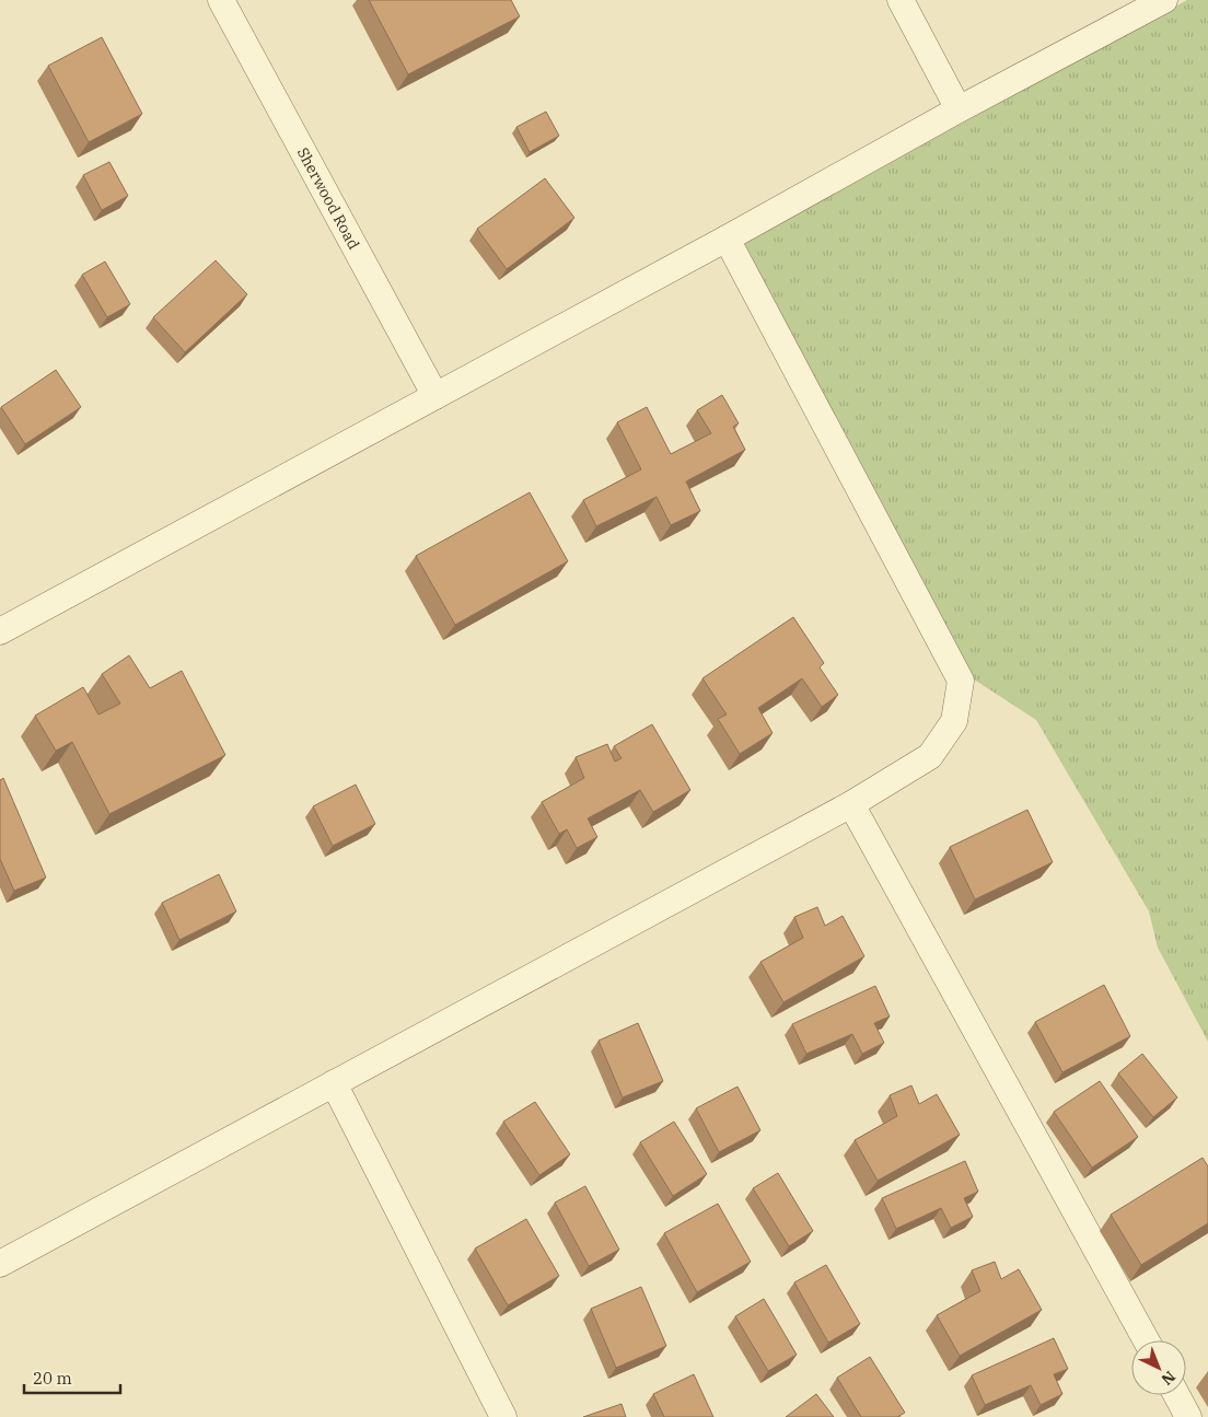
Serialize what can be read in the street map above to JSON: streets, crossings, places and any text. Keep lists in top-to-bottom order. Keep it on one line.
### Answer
{"streets":{"street":["Sherwood Road"]},"scale_bar":"20 m","north":"bottom right"}
